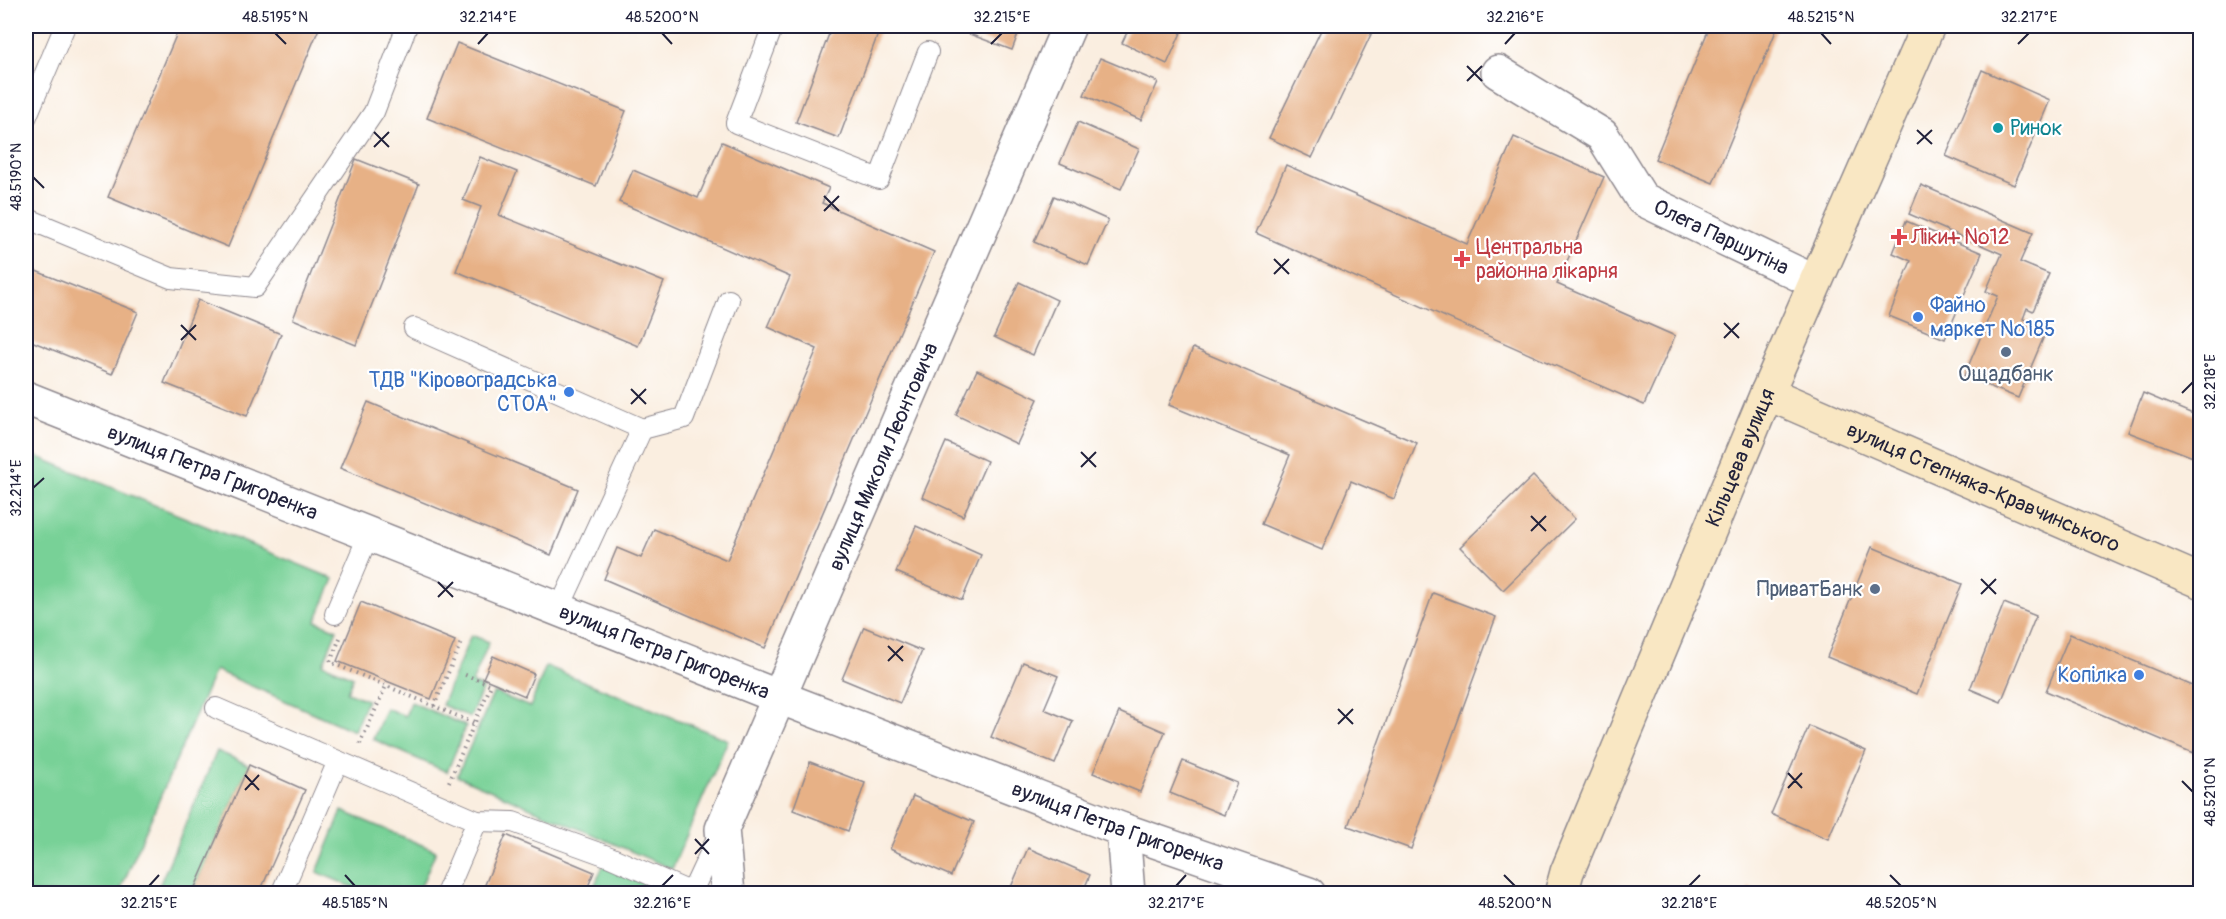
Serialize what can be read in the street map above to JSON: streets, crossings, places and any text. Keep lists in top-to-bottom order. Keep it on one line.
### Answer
{"streets":{"main road":["Кільцева вулиця","вулиця Степняка-Кравчинського"],"street":["Олега Паршутіна","вулиця Миколи Леонтовича","вулиця Петра Григоренка"]},"crossings":[["Олега Паршутіна","Кільцева вулиця"],["вулиця Миколи Леонтовича","вулиця Петра Григоренка"],["Кільцева вулиця","вулиця Степняка-Кравчинського"]],"places":{"other":["Ринок","Файно маркет №185","Ощадбанк","ТДВ \"Кіровоградська СТОА\"","ПриватБанк","Копілка"],"health":["Ліки+ №12","Центральна районна лікарня"]},"coordinates":["48.5195°N","32.214°E","48.5200°N","32.215°E","32.216°E","48.5215°N","32.217°E","48.5190°N","32.218°E","48.5210°N","48.5185°N","48.5205°N"]}
